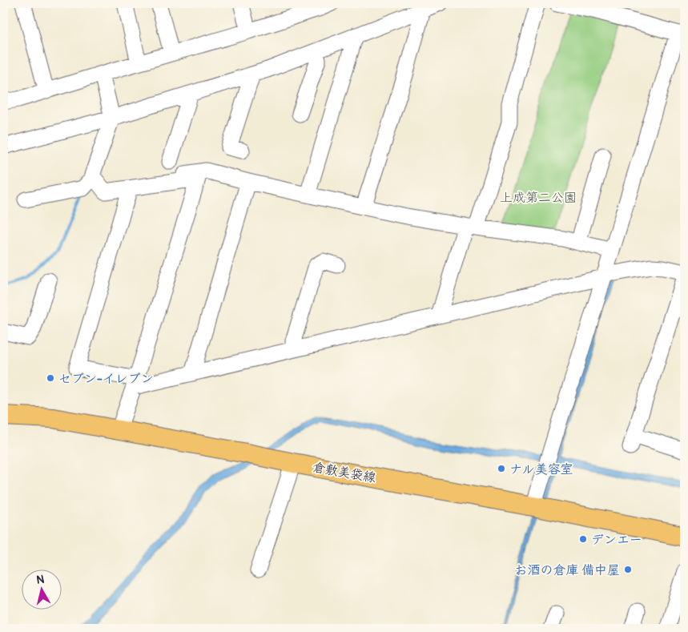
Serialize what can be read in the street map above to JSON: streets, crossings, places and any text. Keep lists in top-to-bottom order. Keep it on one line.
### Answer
{"streets":{"main road":["倉敷美袋線"]},"parks":["上成第二公園"],"places":["セブン-イレブン","ナル美容室","デンエー","お酒の倉庫 備中屋"],"north":"top"}
